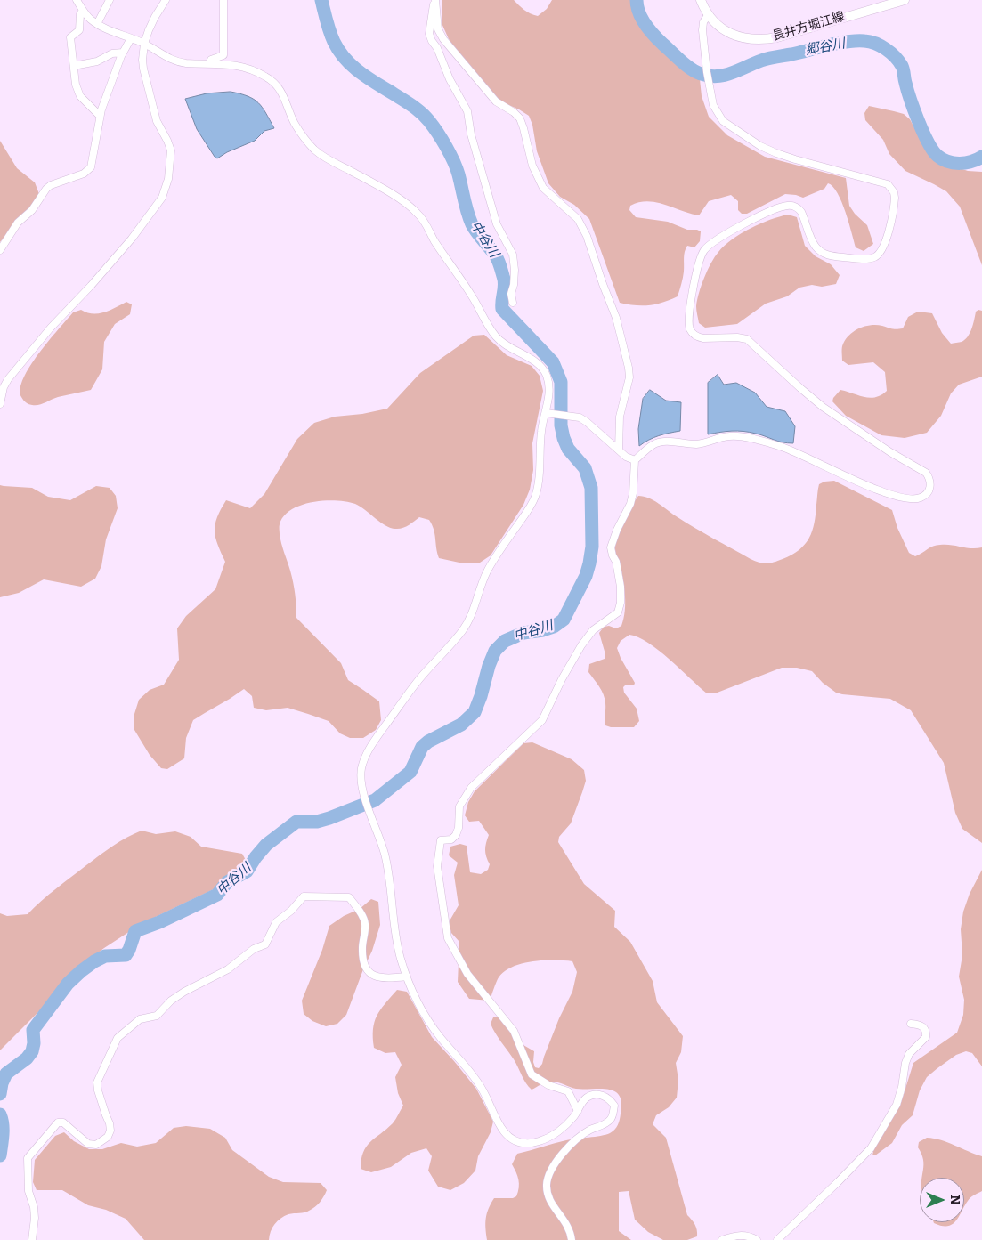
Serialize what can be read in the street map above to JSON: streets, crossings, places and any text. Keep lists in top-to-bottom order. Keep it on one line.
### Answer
{"streets":{"main road":["長井方堀江線"]},"water":["郷谷川","中谷川"],"north":"right"}
